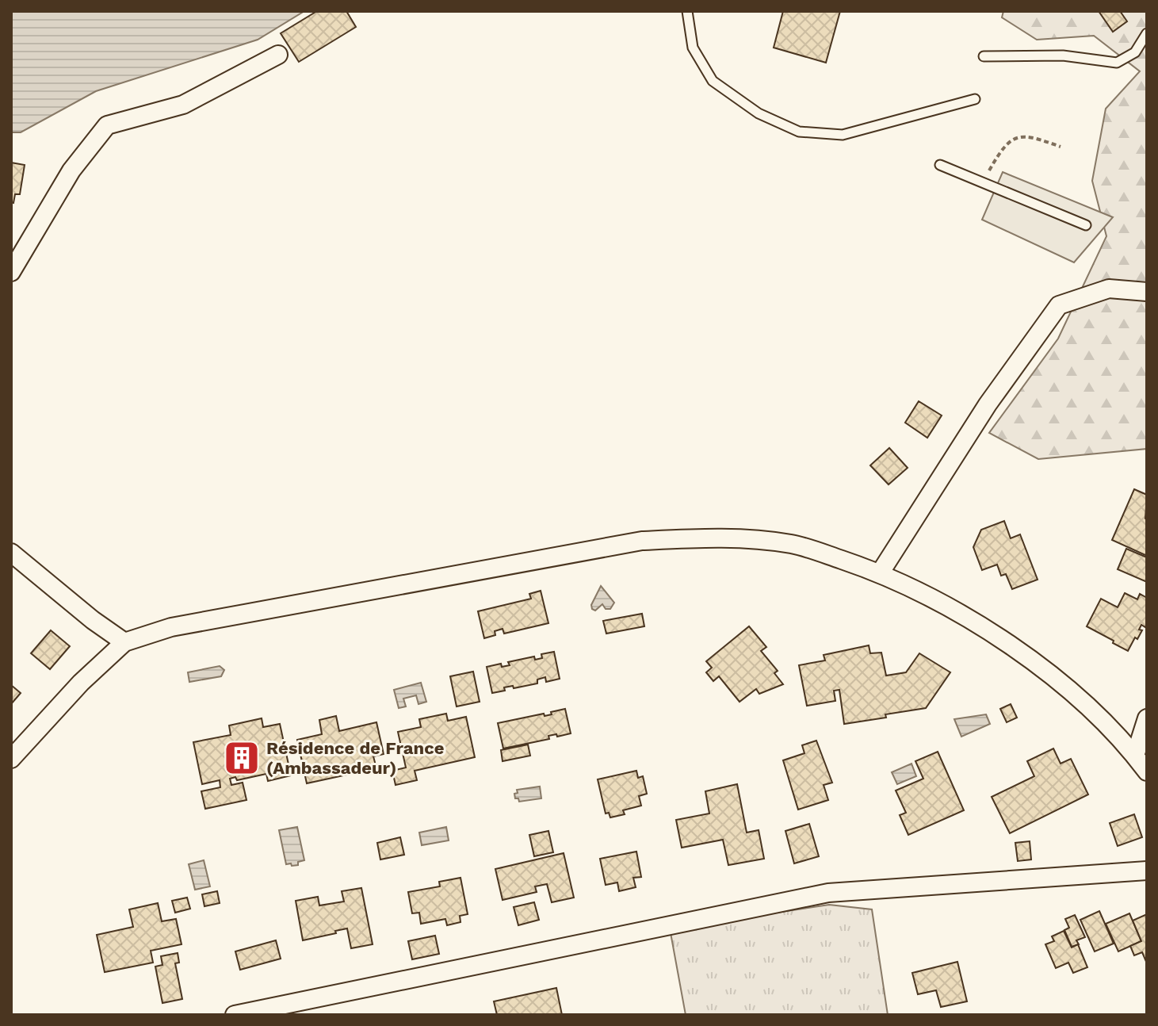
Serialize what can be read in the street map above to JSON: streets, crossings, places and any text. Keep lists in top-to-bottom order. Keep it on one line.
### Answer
{"places":{"building":["Résidence de France (Ambassadeur)"]}}
